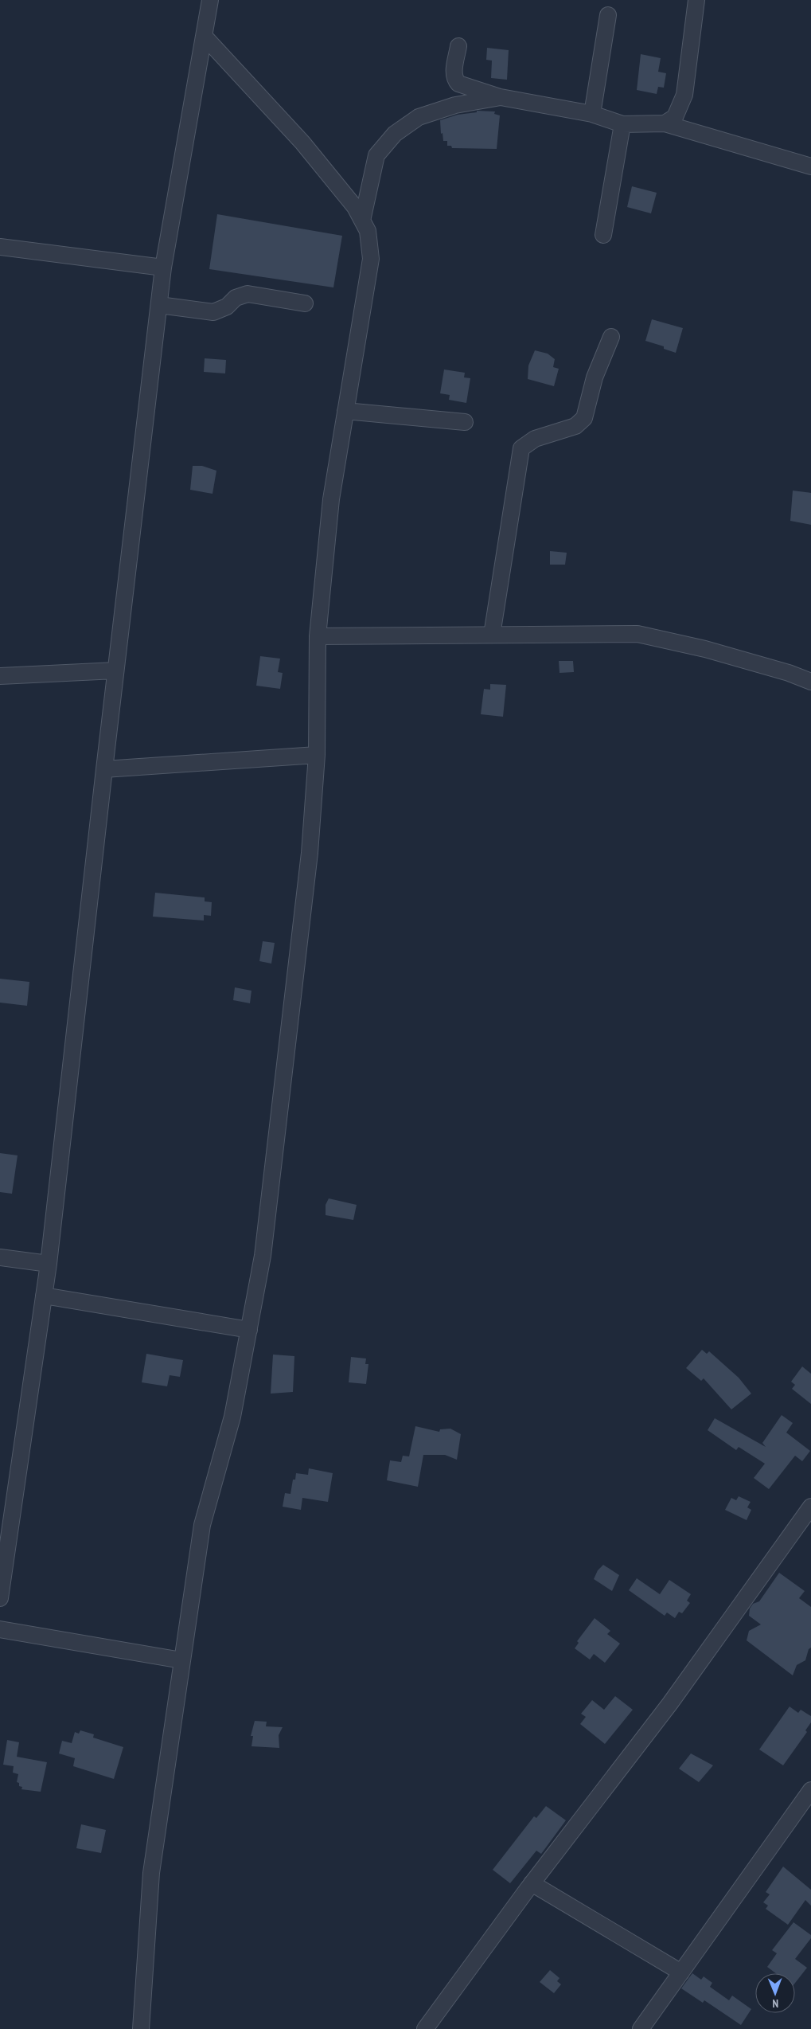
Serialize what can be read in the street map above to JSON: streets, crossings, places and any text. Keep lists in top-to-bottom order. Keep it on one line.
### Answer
{"north":"bottom"}
